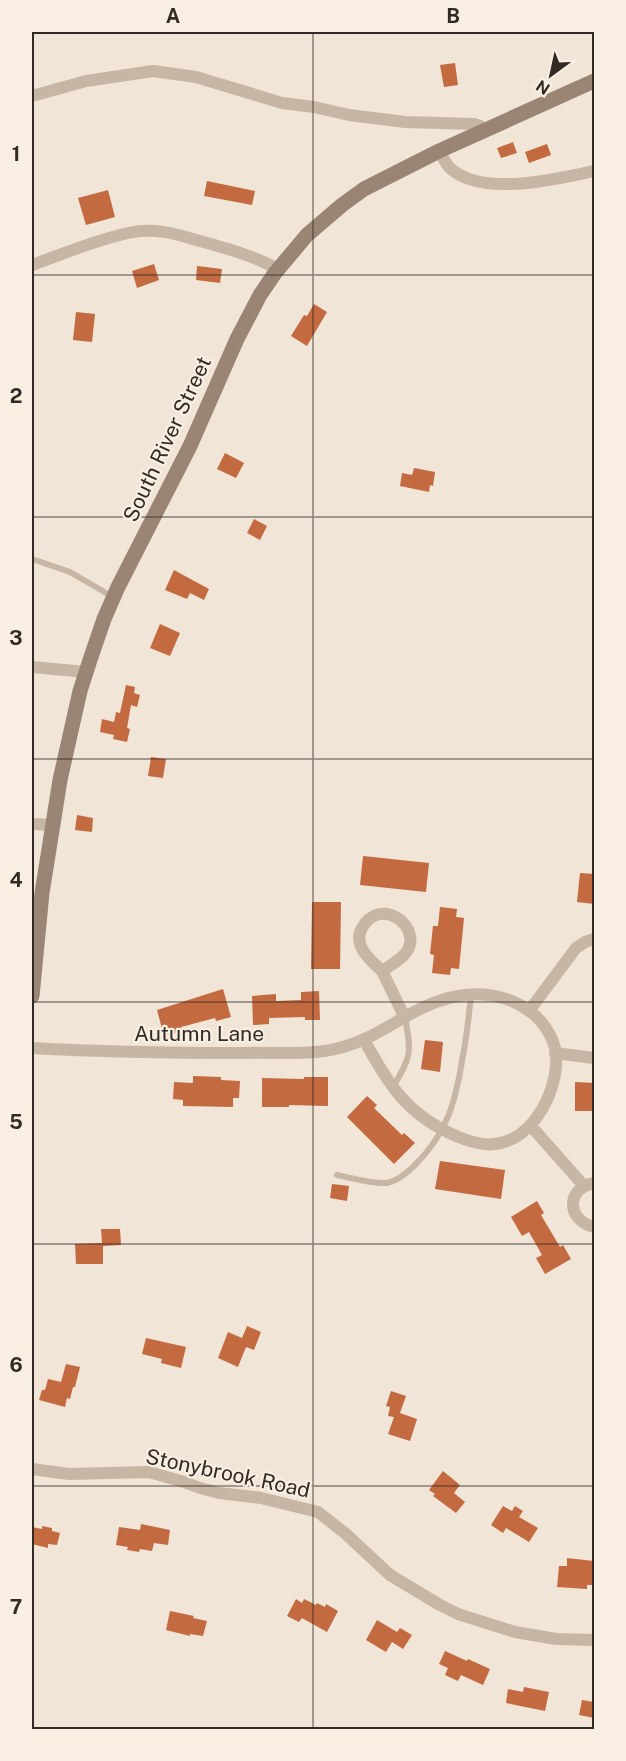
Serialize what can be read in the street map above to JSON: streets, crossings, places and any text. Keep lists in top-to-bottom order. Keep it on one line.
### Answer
{"streets":{"street":["South River Street","Autumn Lane","Stonybrook Road"]},"north":"bottom left","grid":{"columns":["A","B"],"rows":["1","2","3","4","5","6","7"]}}
